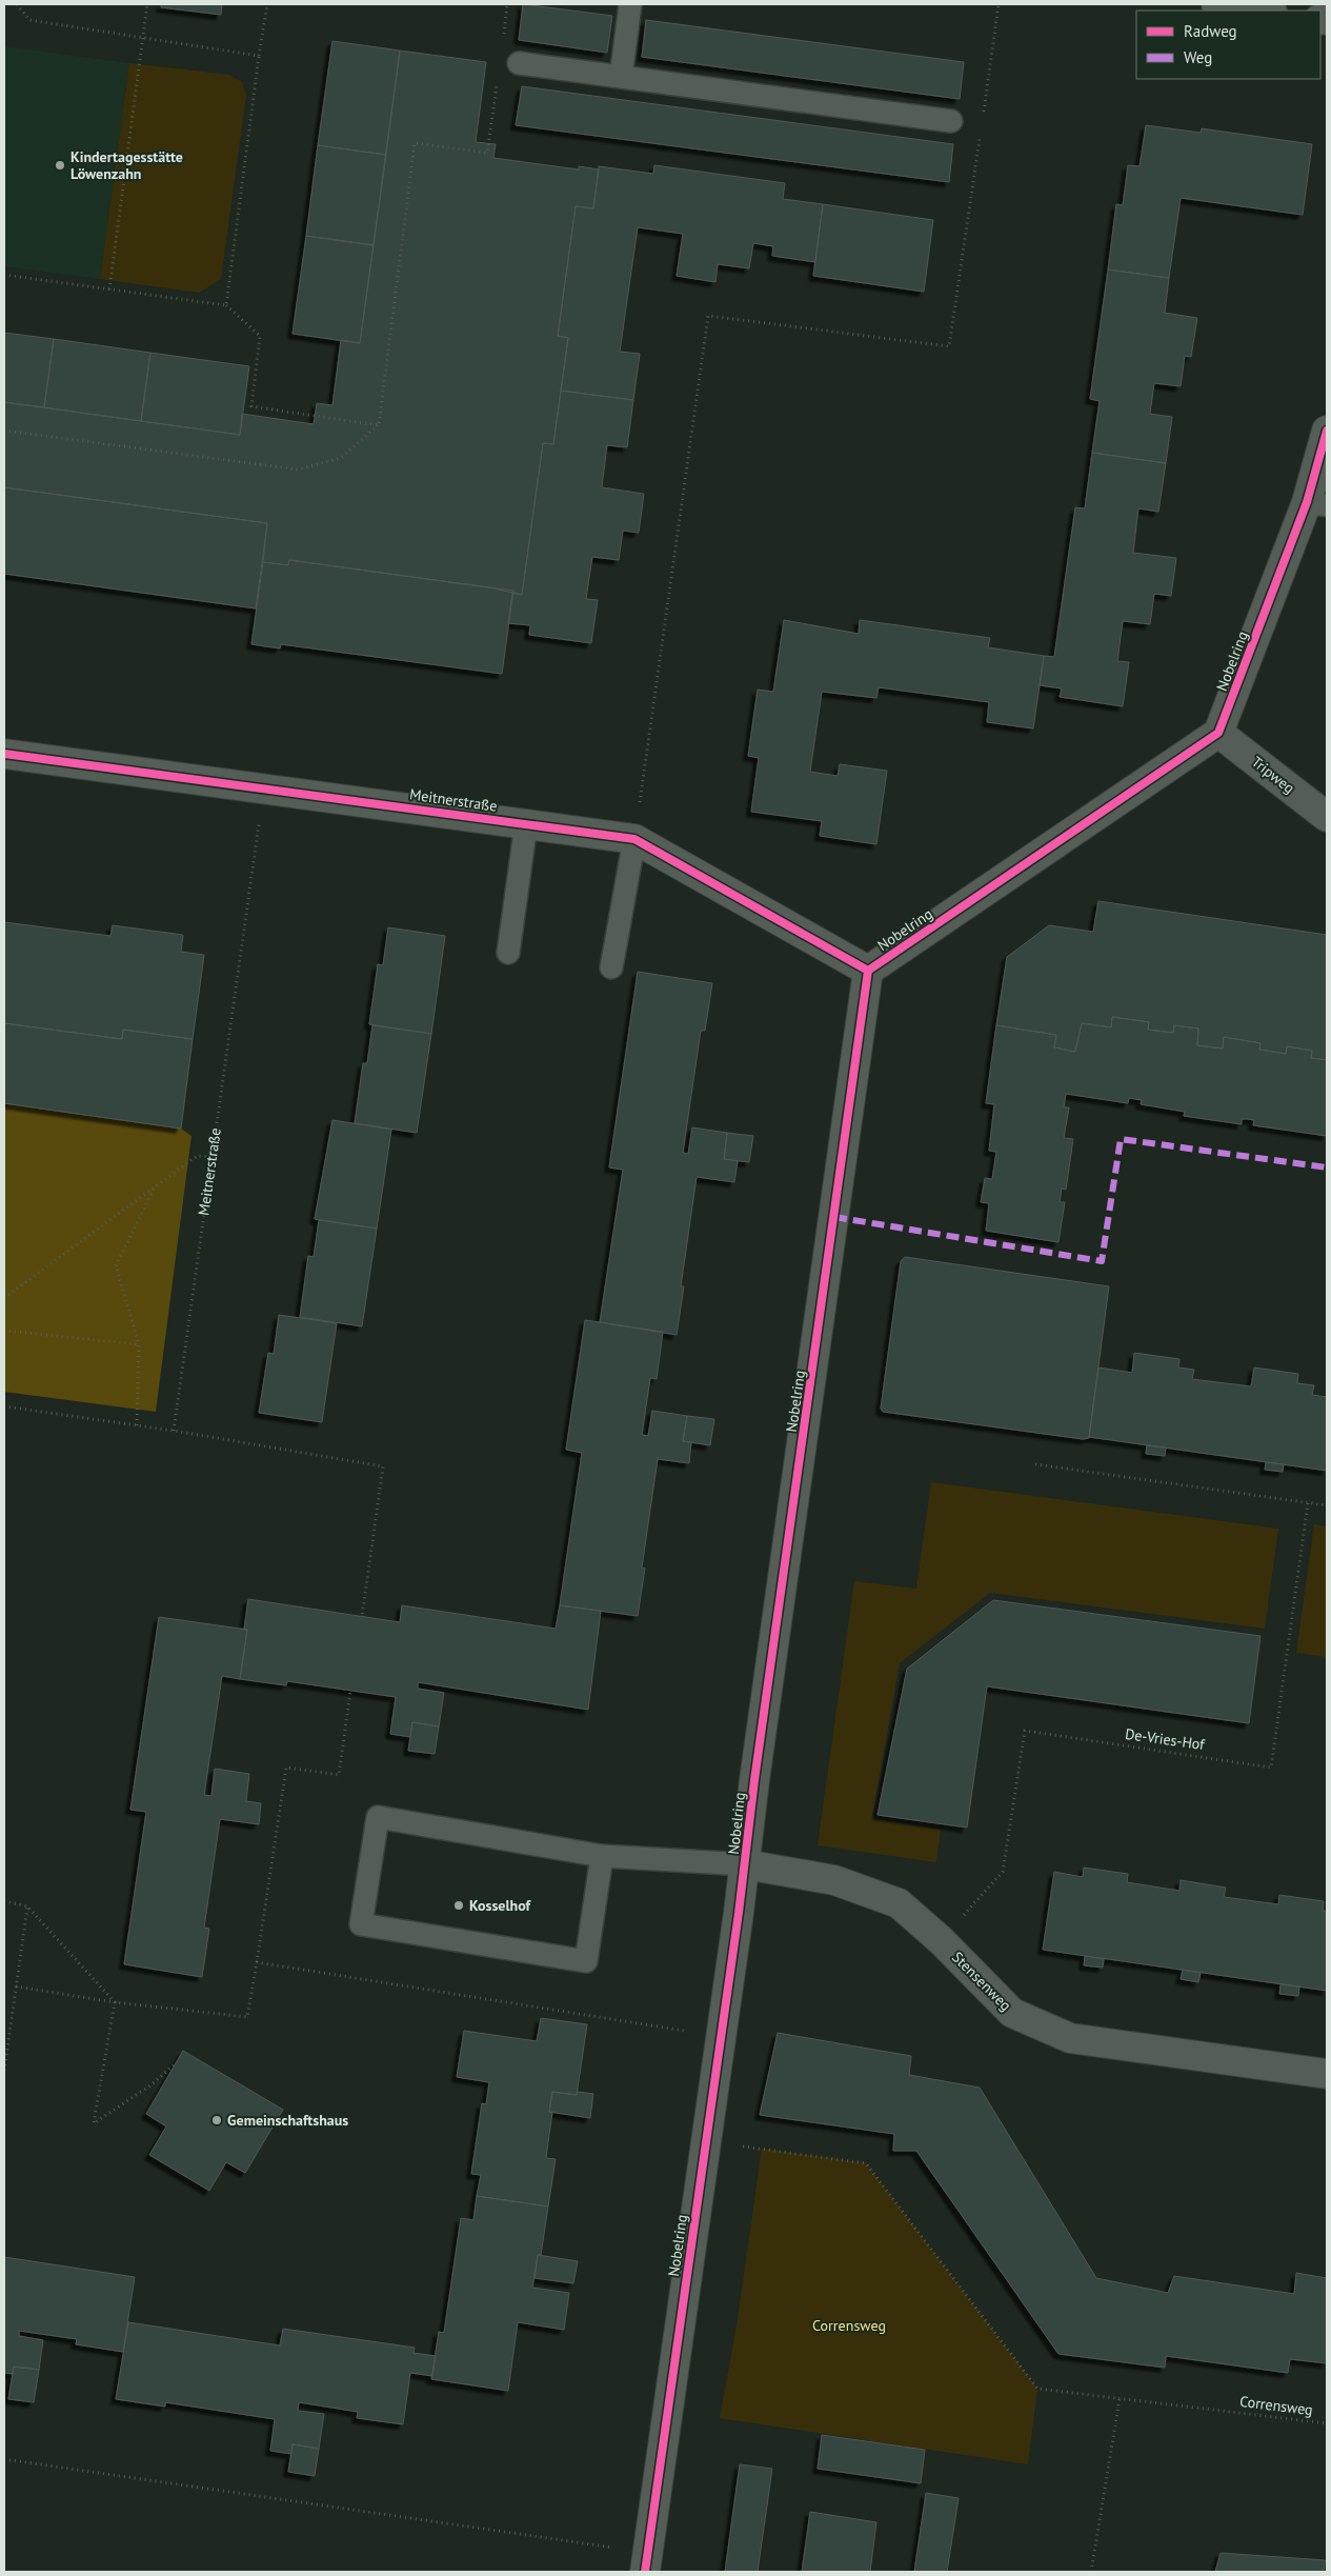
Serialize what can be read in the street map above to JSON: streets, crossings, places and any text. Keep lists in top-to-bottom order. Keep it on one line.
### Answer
{"streets":{"street":["Nobelring","Tripweg","Meitnerstraße","Stensenweg"],"path":["De-Vries-Hof","Corrensweg"]},"crossings":[["Nobelring","Tripweg"],["Nobelring","Meitnerstraße"],["Nobelring","Stensenweg"],["Nobelring","Corrensweg"],["De-Vries-Hof","Stensenweg"]],"parks":["Corrensweg"],"places":["Kindertagesstätte Löwenzahn","Kosselhof","Gemeinschaftshaus"],"legend":["Radweg","Weg"]}
